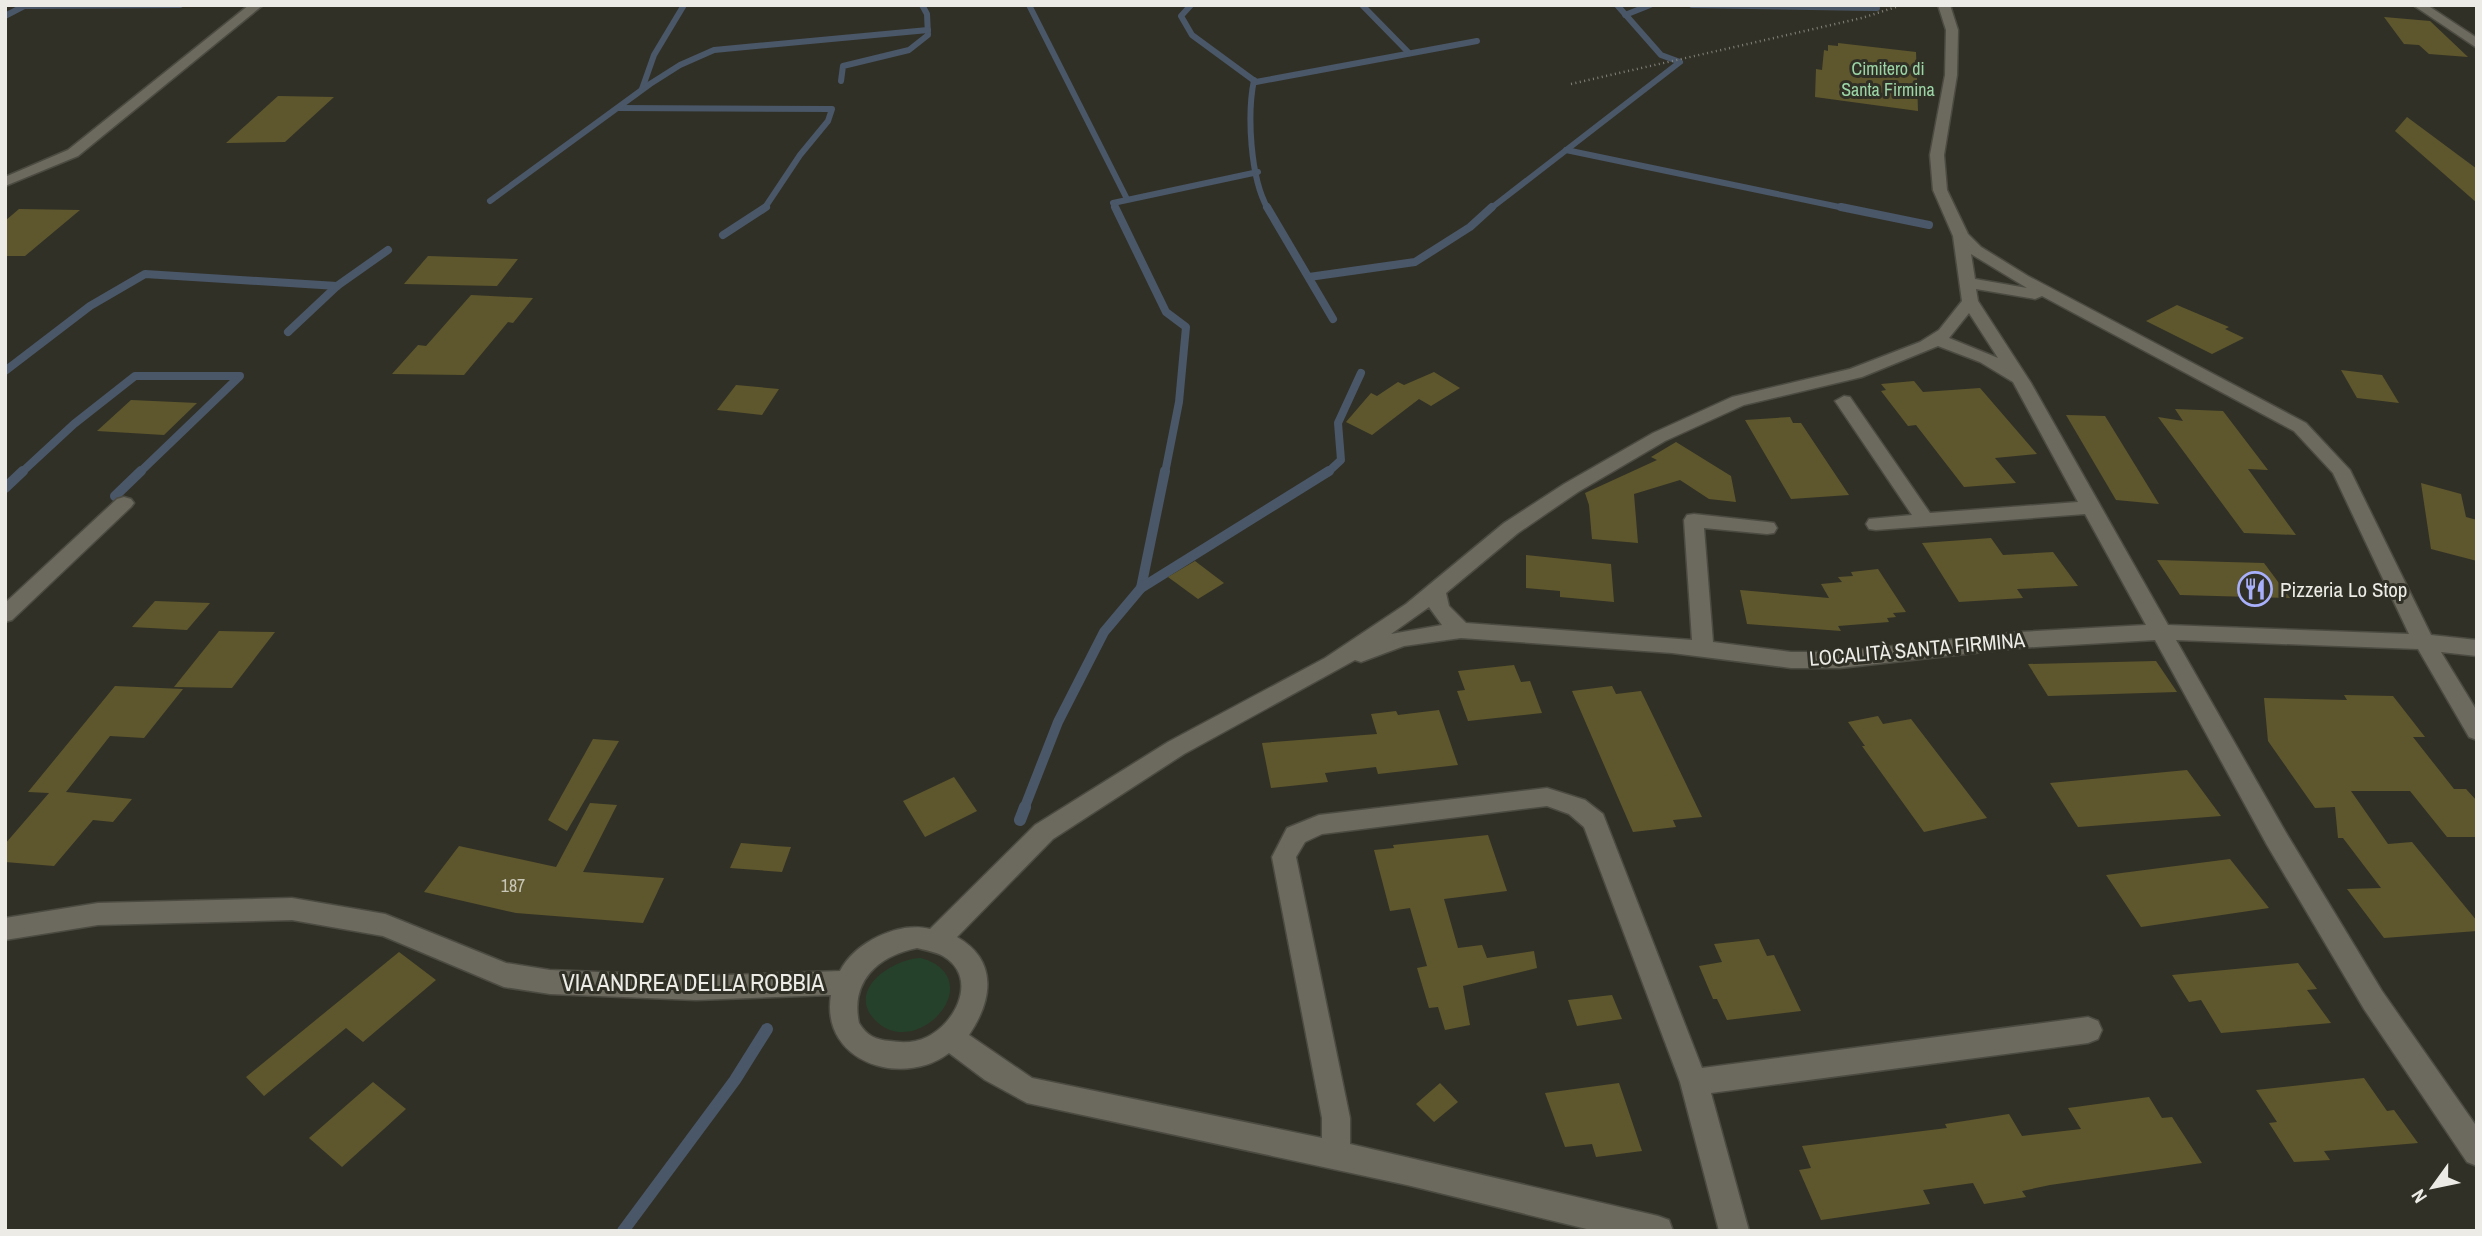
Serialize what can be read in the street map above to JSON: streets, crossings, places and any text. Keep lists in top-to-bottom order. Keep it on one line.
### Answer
{"streets":{"street":["LOCALITÀ SANTA FIRMINA","VIA ANDREA DELLA ROBBIA"]},"parks":["Cimitero di Santa Firmina"],"places":{"restaurant":["Pizzeria Lo Stop"]},"house_numbers":["187"],"north":"bottom left"}
